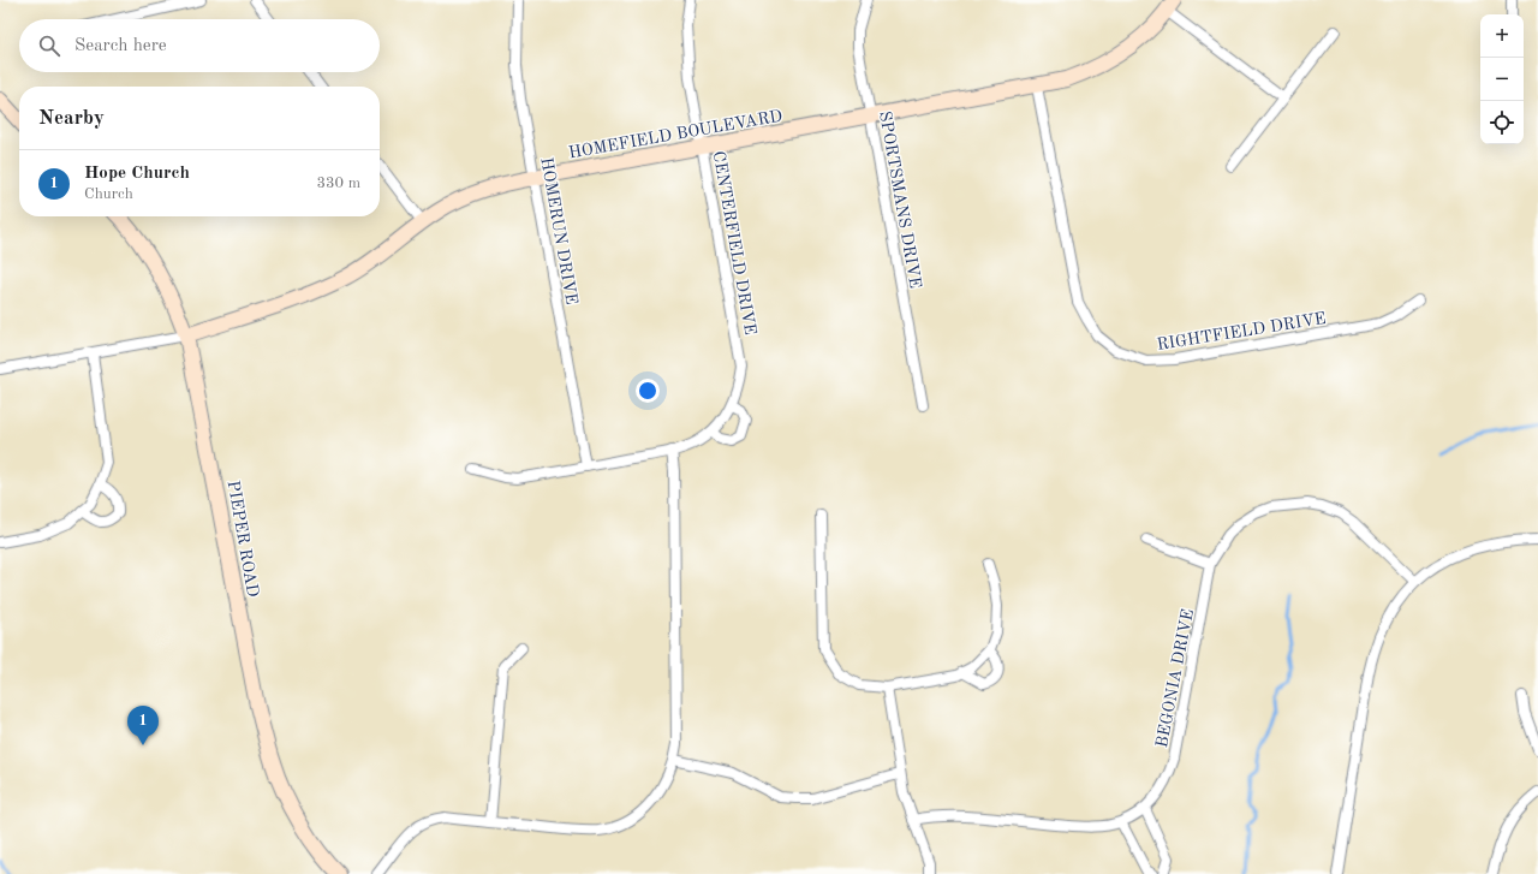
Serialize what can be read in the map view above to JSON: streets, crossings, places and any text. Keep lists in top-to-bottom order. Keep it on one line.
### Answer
{"streets":{"street":["HOMEFIELD BOULEVARD","SPORTSMANS DRIVE","HOMERUN DRIVE","CENTERFIELD DRIVE","RIGHTFIELD DRIVE","PIEPER ROAD","BEGONIA DRIVE"]},"crossings":[["HOMEFIELD BOULEVARD","SPORTSMANS DRIVE"],["HOMEFIELD BOULEVARD","HOMERUN DRIVE"],["HOMEFIELD BOULEVARD","CENTERFIELD DRIVE"],["HOMEFIELD BOULEVARD","RIGHTFIELD DRIVE"],["HOMEFIELD BOULEVARD","PIEPER ROAD"],["HOMERUN DRIVE","CENTERFIELD DRIVE"]],"page":{"map_buttons":["+","−"],"search":"Search here","heading":"Nearby","list":[{"mark":"1","name":"Hope Church","note":"Church","value":"330 m"}],"pins":"1"}}
